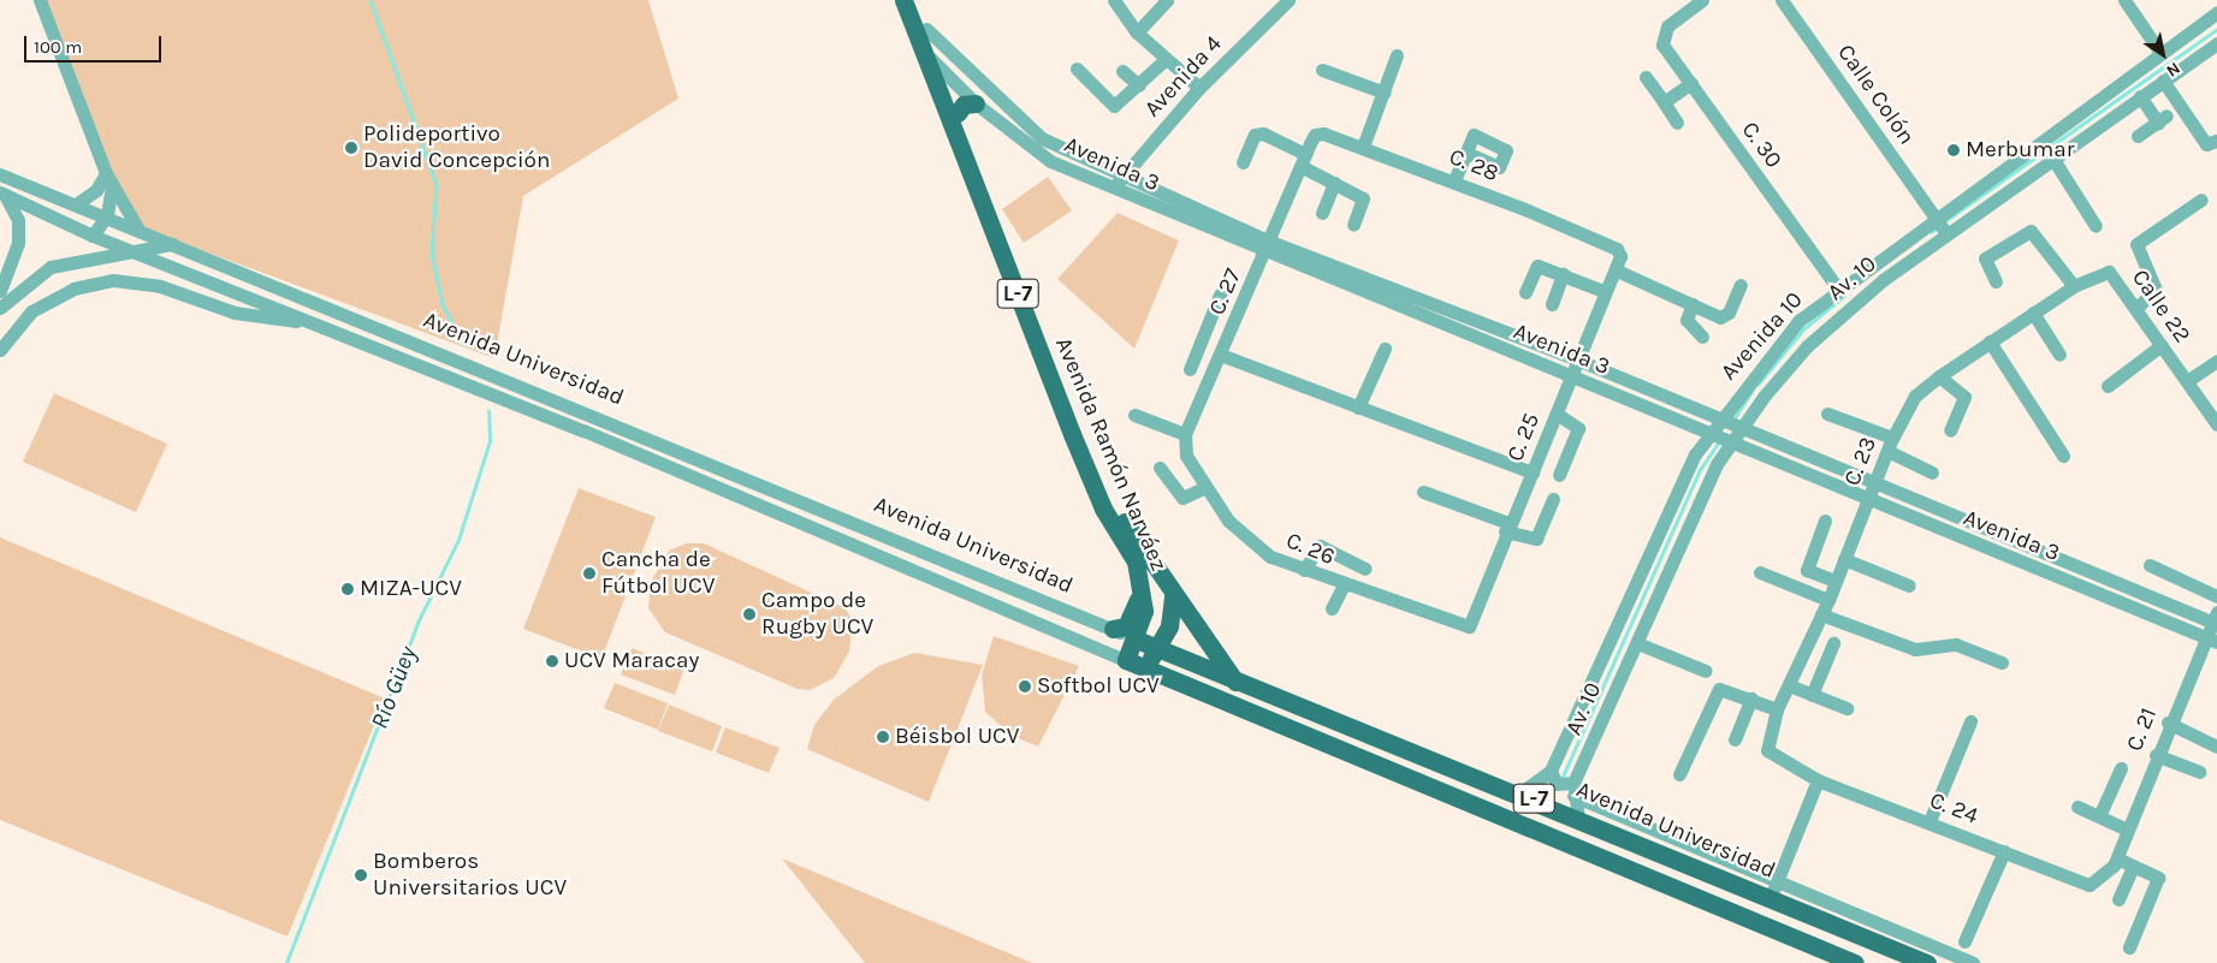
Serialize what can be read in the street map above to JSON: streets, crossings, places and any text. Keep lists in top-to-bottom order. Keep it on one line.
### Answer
{"streets":{"main road":["L-7","Avenida Universidad","Avenida Ramón Narváez"],"street":["Avenida 4","Calle Colón","C. 30","Avenida 3","C. 28","Av. 10","C. 27","Calle 22","Avenida 10","C. 25","C. 23","C. 26","C. 21","C. 24"]},"crossings":[["Avenida 4","Avenida 3"],["Calle Colón","Av. 10"],["Calle Colón","Avenida 10"],["C. 30","Avenida 10"],["Avenida 3","Av. 10"],["Avenida 3","C. 27"],["Avenida 3","Avenida 10"],["Avenida 3","C. 25"],["Avenida 3","Avenida Ramón Narváez"],["Avenida 3","C. 23"],["Avenida 3","C. 21"],["C. 28","C. 27"],["C. 28","C. 25"],["C. 27","C. 26"],["Calle 22","C. 23"],["Avenida 10","Avenida Universidad"],["Avenida Universidad","Avenida Ramón Narváez"],["C. 25","C. 26"],["C. 23","C. 24"],["C. 21","C. 24"]],"water":["Río Güey"],"places":["Polideportivo David Concepción","Merbumar","Cancha de Fútbol UCV","MIZA-UCV","Campo de Rugby UCV","UCV Maracay","Softbol UCV","Béisbol UCV","Bomberos Universitarios UCV"],"scale_bar":"100 m","north":"bottom right"}
